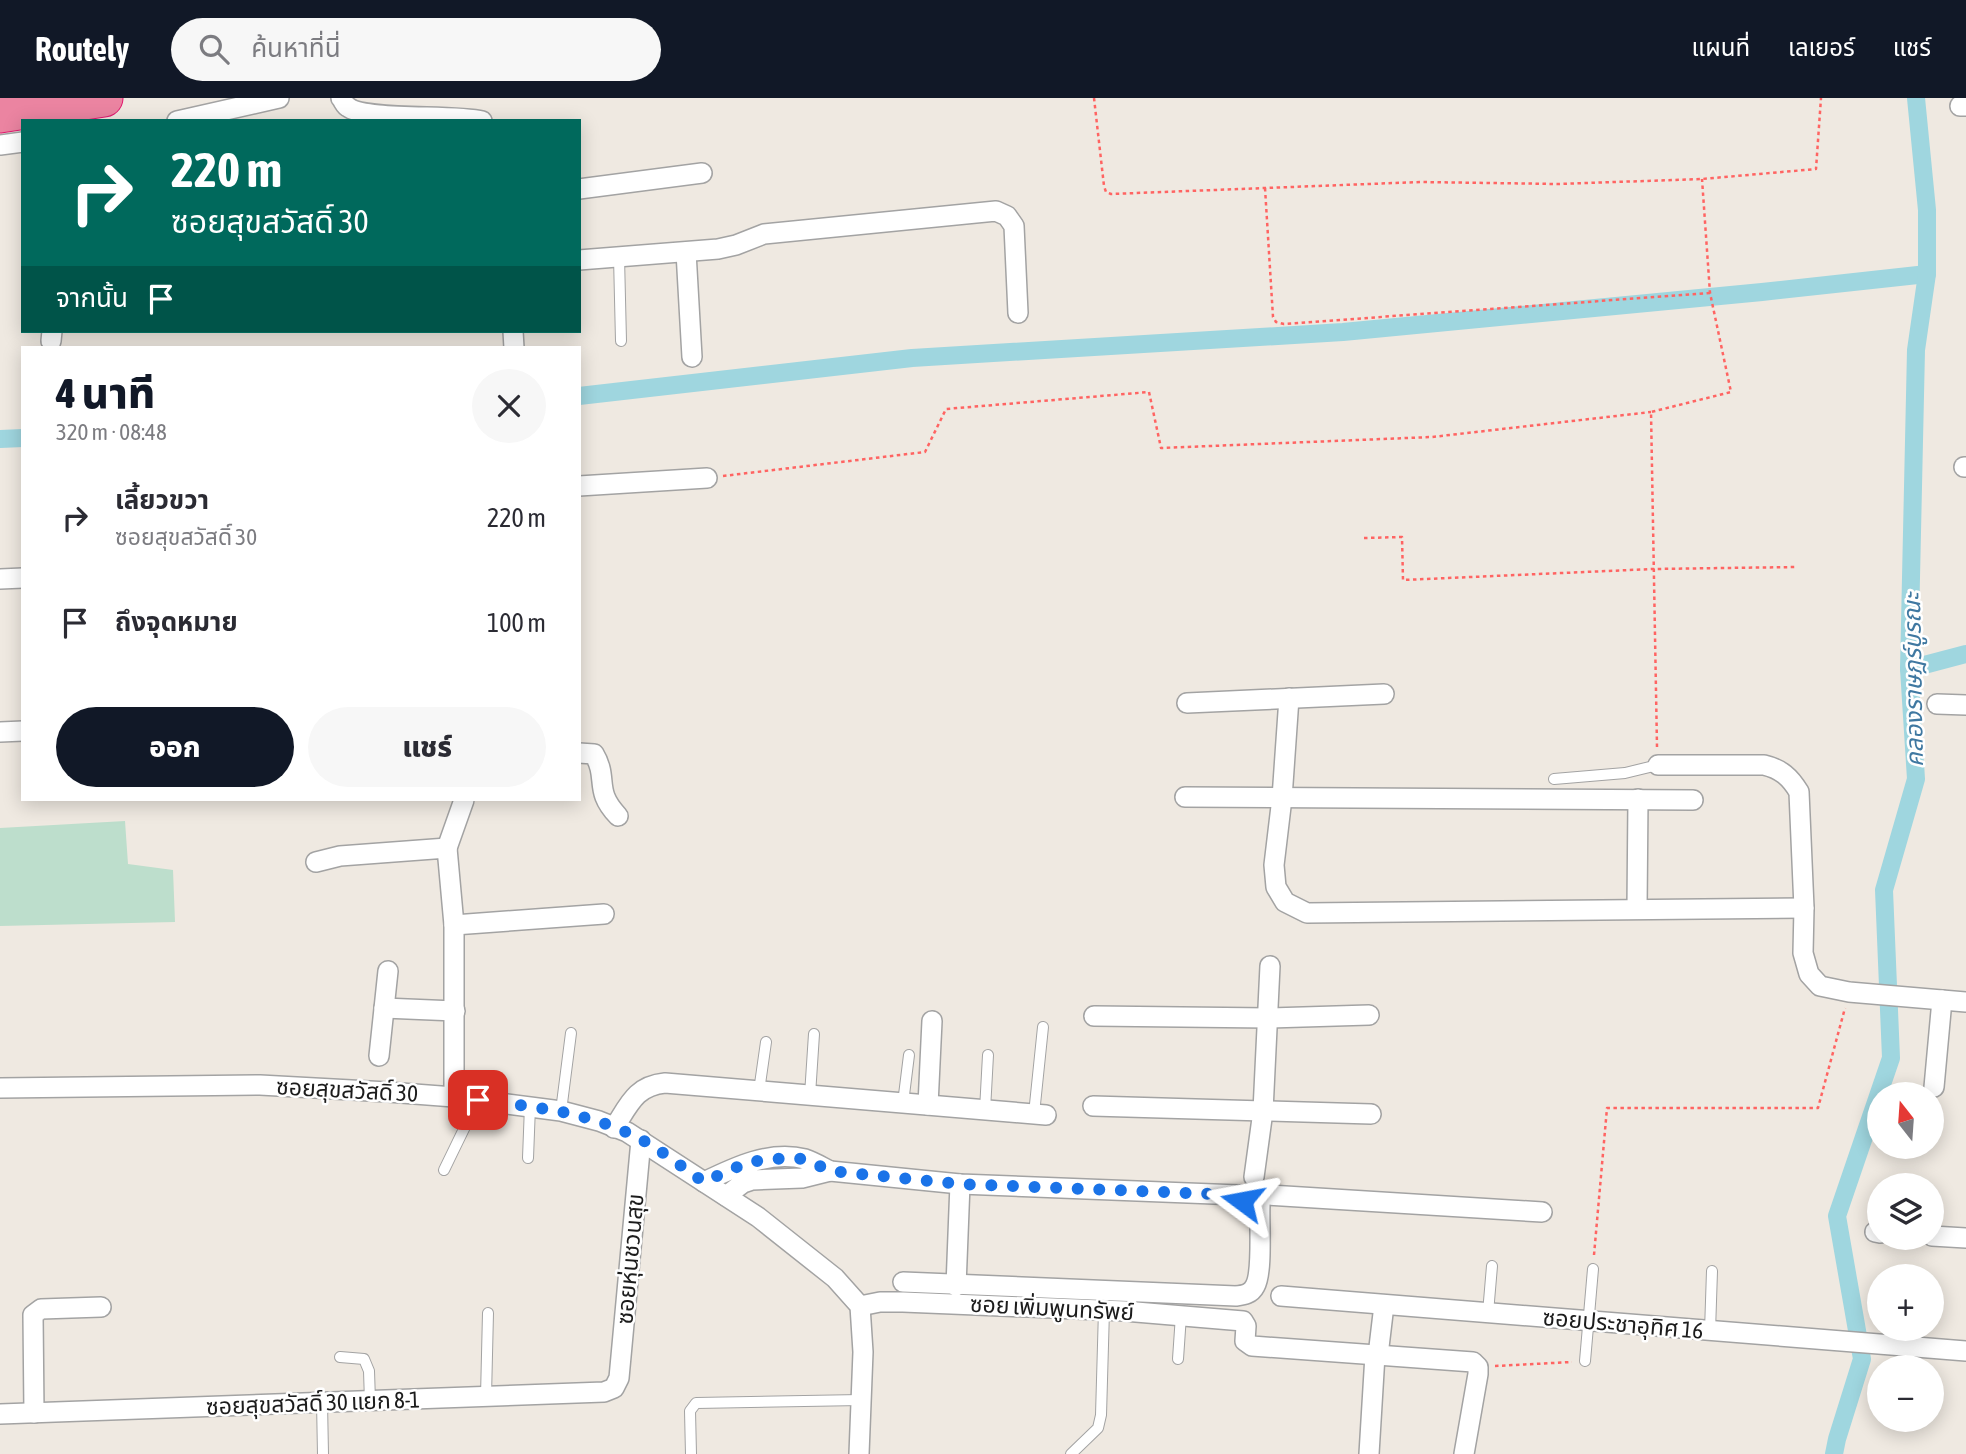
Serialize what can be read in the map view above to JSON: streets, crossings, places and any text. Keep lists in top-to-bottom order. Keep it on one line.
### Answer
{"streets":{"street":["ซอยสุขสวัสดิ์ 30","ซอยหุ่นชวนสุข","ซอย เพิ่มพูนทรัพย์","ซอยประชาอุทิศ 16","ซอยสุขสวัสดิ์ 30 แยก 8-1"]},"crossings":[["ซอยสุขสวัสดิ์ 30","ซอยหุ่นชวนสุข"],["ซอยสุขสวัสดิ์ 30","ซอย เพิ่มพูนทรัพย์"],["ซอยหุ่นชวนสุข","ซอยสุขสวัสดิ์ 30 แยก 8-1"]],"water":["คลองราษฎร์บูรณะ"],"north":"top","page":{"header":"Routely","search":"ค้นหาที่นี่","nav":["แผนที่","เลเยอร์","แชร์"],"turn":["220 m","ซอยสุขสวัสดิ์ 30"],"then":"จากนั้น","heading":["4 นาที","320 m · 08:48"],"list":[{"name":"เลี้ยวขวา","note":"ซอยสุขสวัสดิ์ 30","value":"220 m"},{"name":"ถึงจุดหมาย","value":"100 m"}],"buttons":["ออก","แชร์"],"map_buttons":["+","−"]}}
